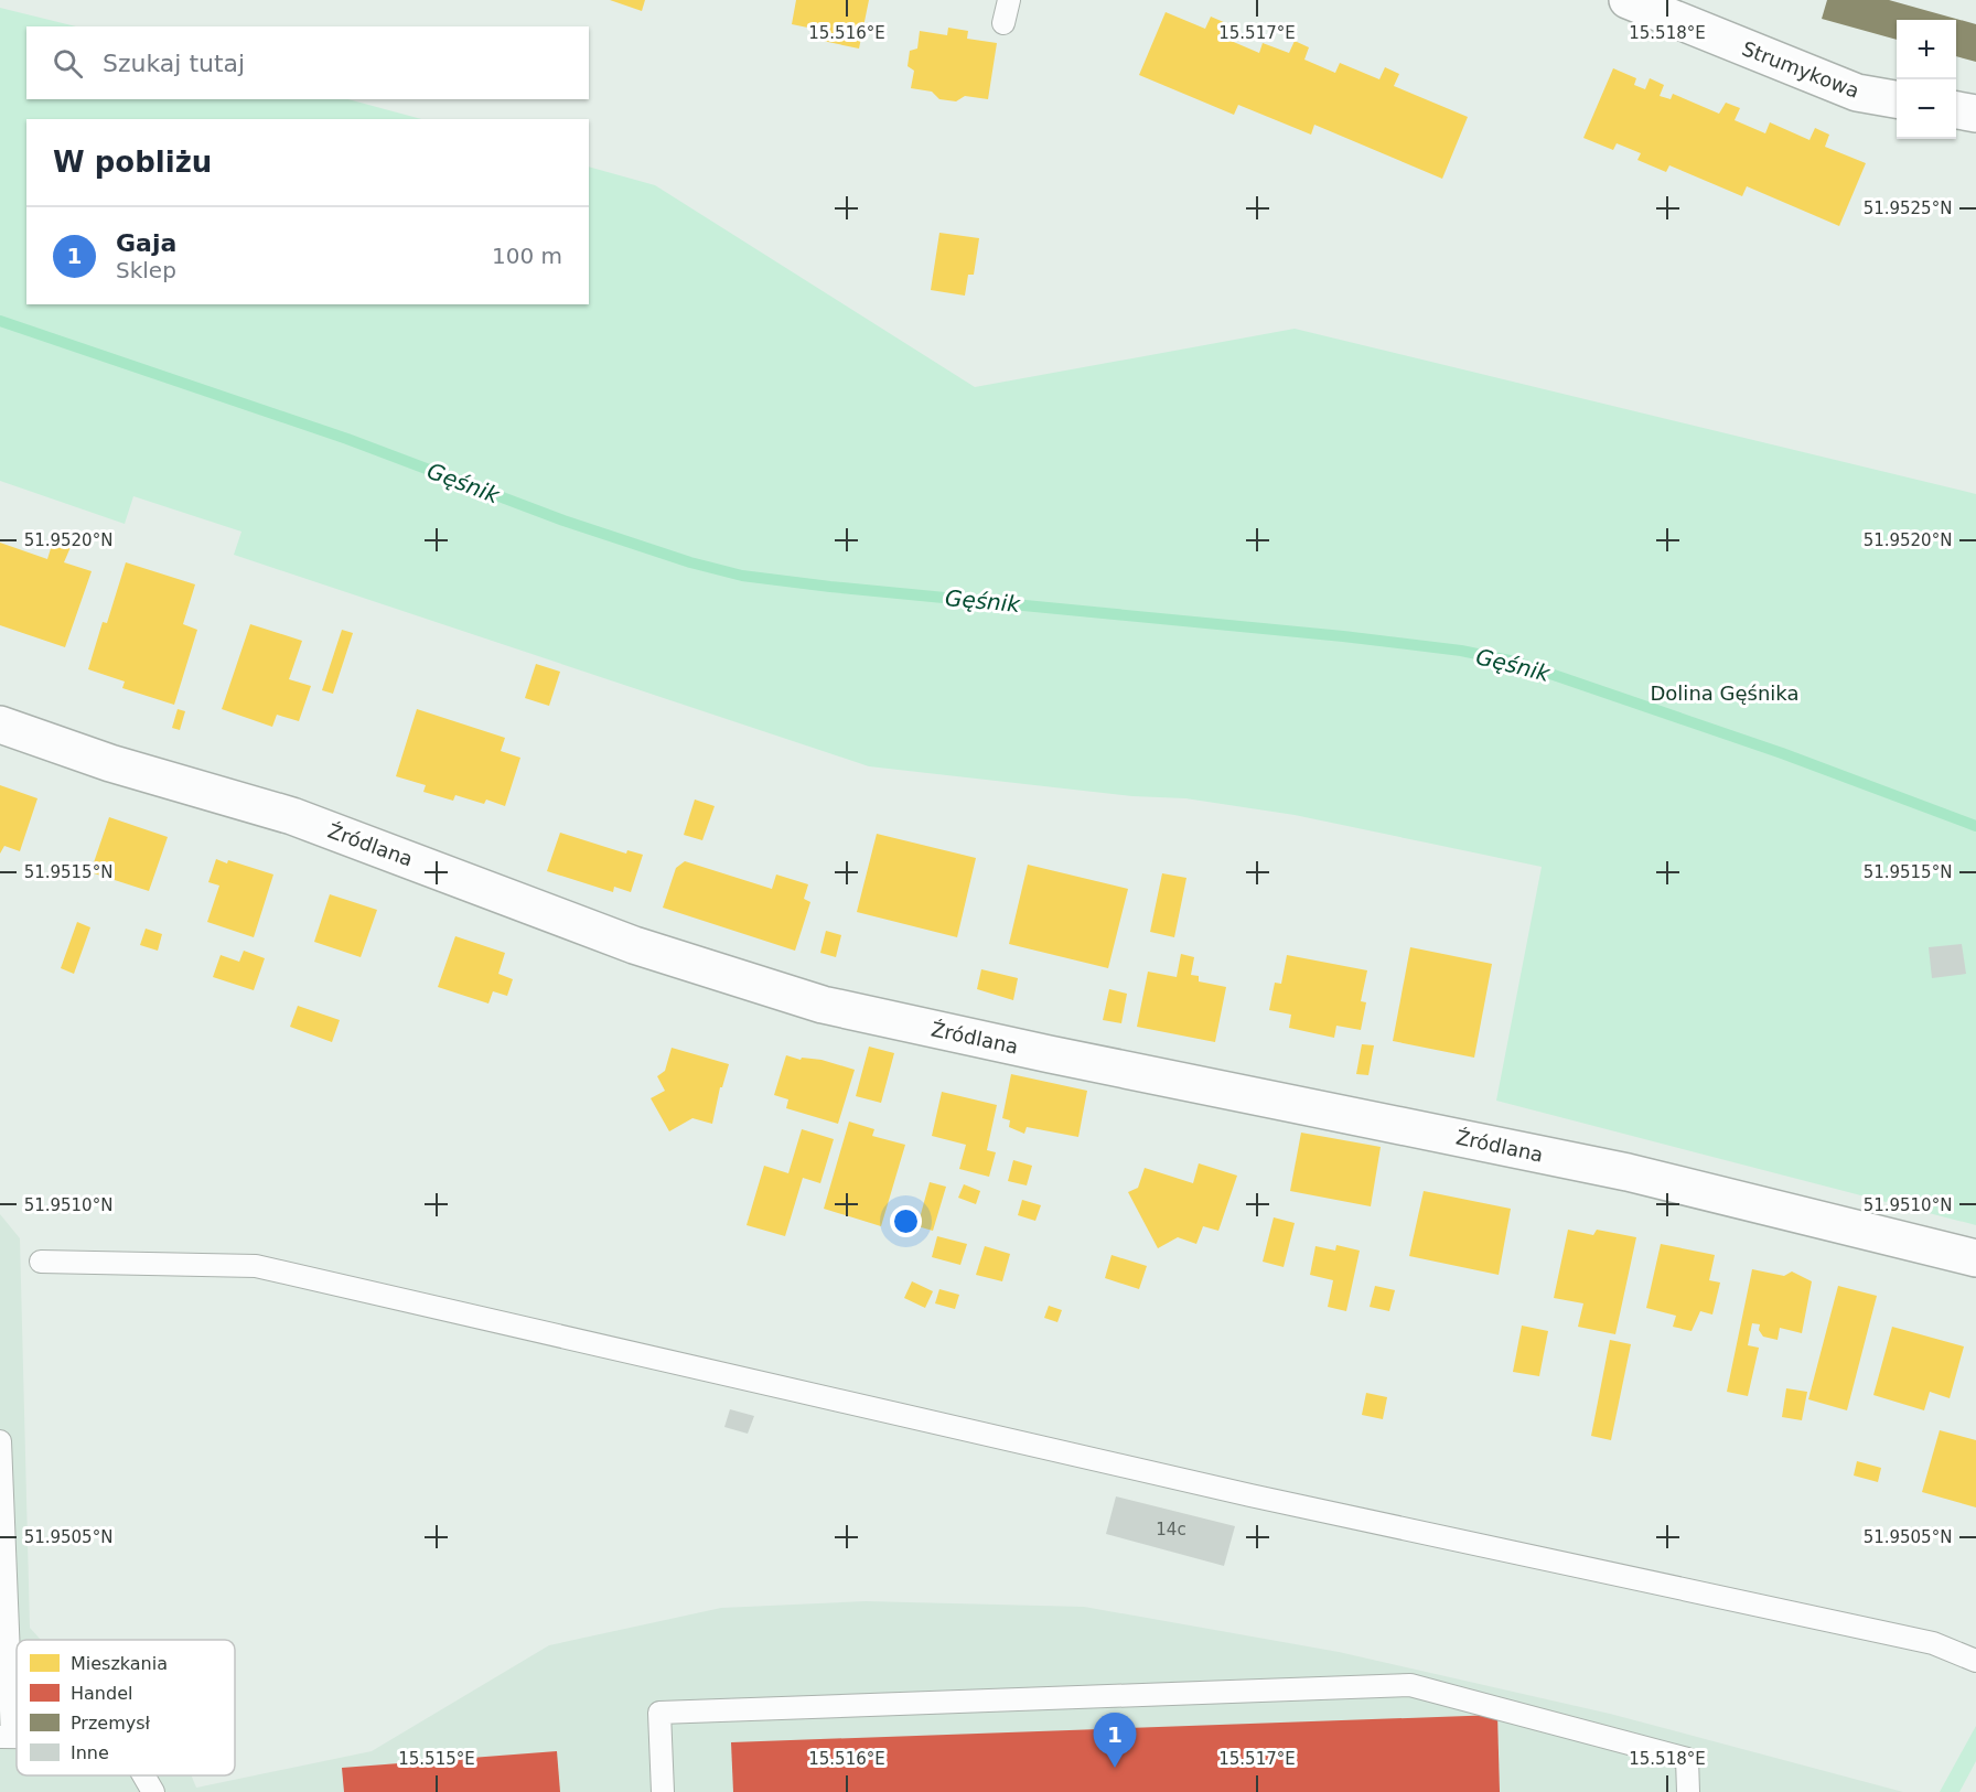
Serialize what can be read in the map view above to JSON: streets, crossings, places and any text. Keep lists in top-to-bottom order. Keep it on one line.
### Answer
{"streets":{"street":["Strumykowa","Źródlana"]},"water":["Gęśnik"],"parks":["Dolina Gęśnika"],"house_numbers":["14c"],"legend":["Mieszkania","Handel","Przemysł","Inne"],"page":{"map_buttons":["+","−"],"search":"Szukaj tutaj","heading":"W pobliżu","list":[{"mark":"1","name":"Gaja","note":"Sklep","value":"100 m"}],"pins":"1"},"coordinates":["15.516°E","15.517°E","15.518°E","51.9525°N","51.9520°N","51.9515°N","51.9510°N","51.9505°N","15.515°E"]}
